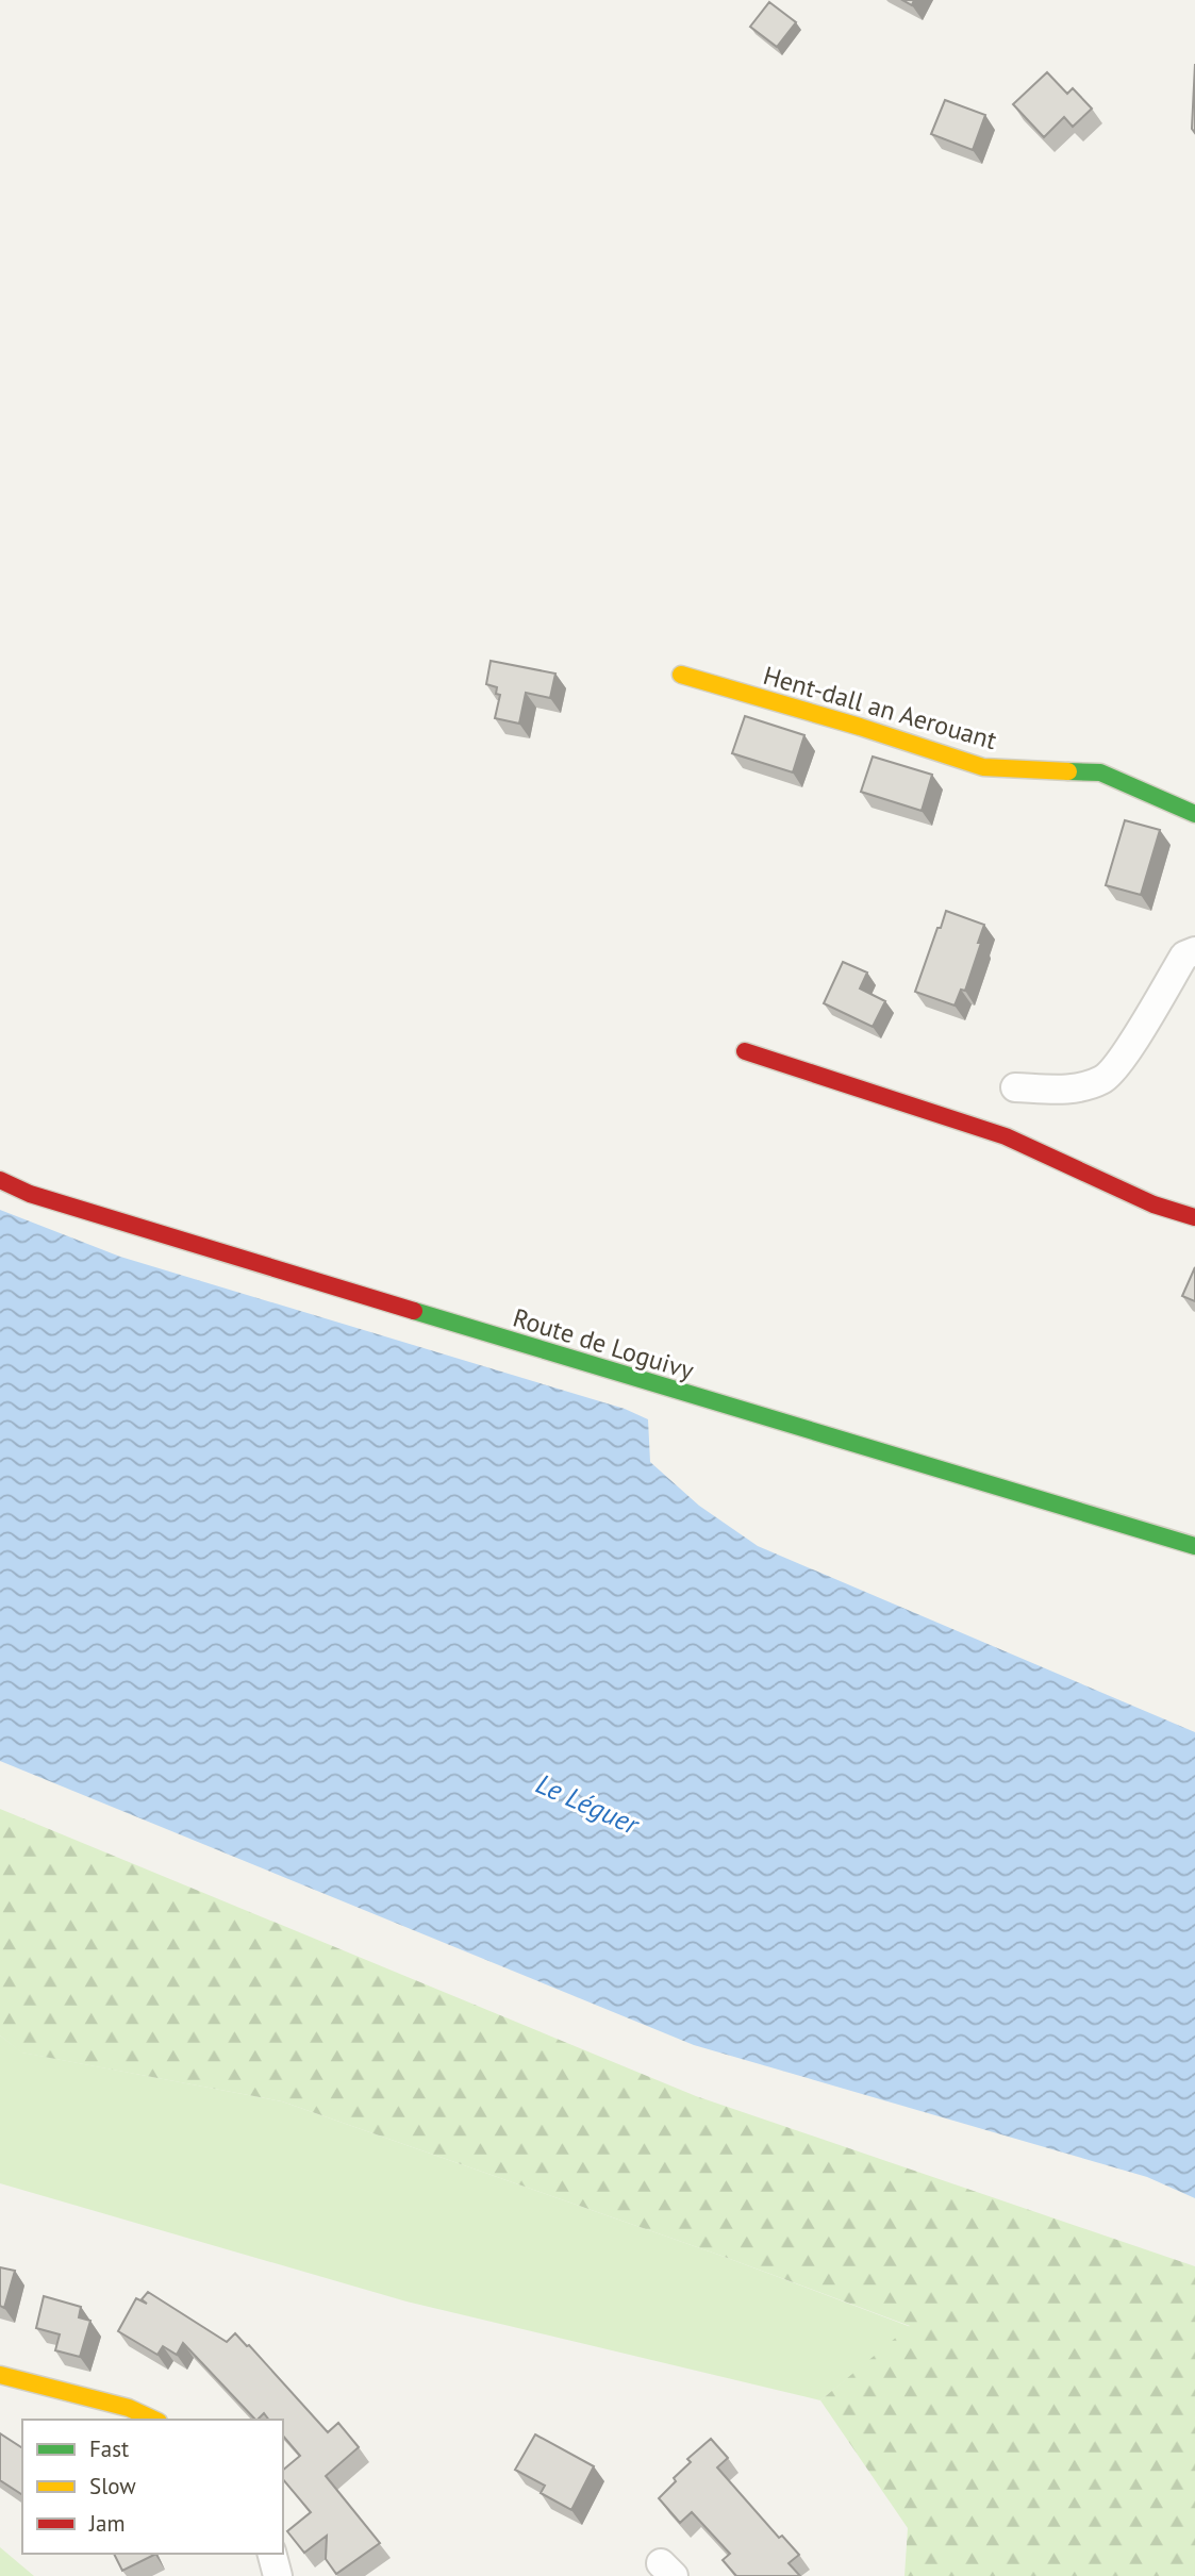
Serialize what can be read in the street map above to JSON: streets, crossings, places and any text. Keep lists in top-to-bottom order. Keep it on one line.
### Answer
{"streets":{"street":["Hent-dall an Aerouant","Route de Loguivy"]},"water":["Le Léguer"],"legend":["Fast","Slow","Jam"]}
